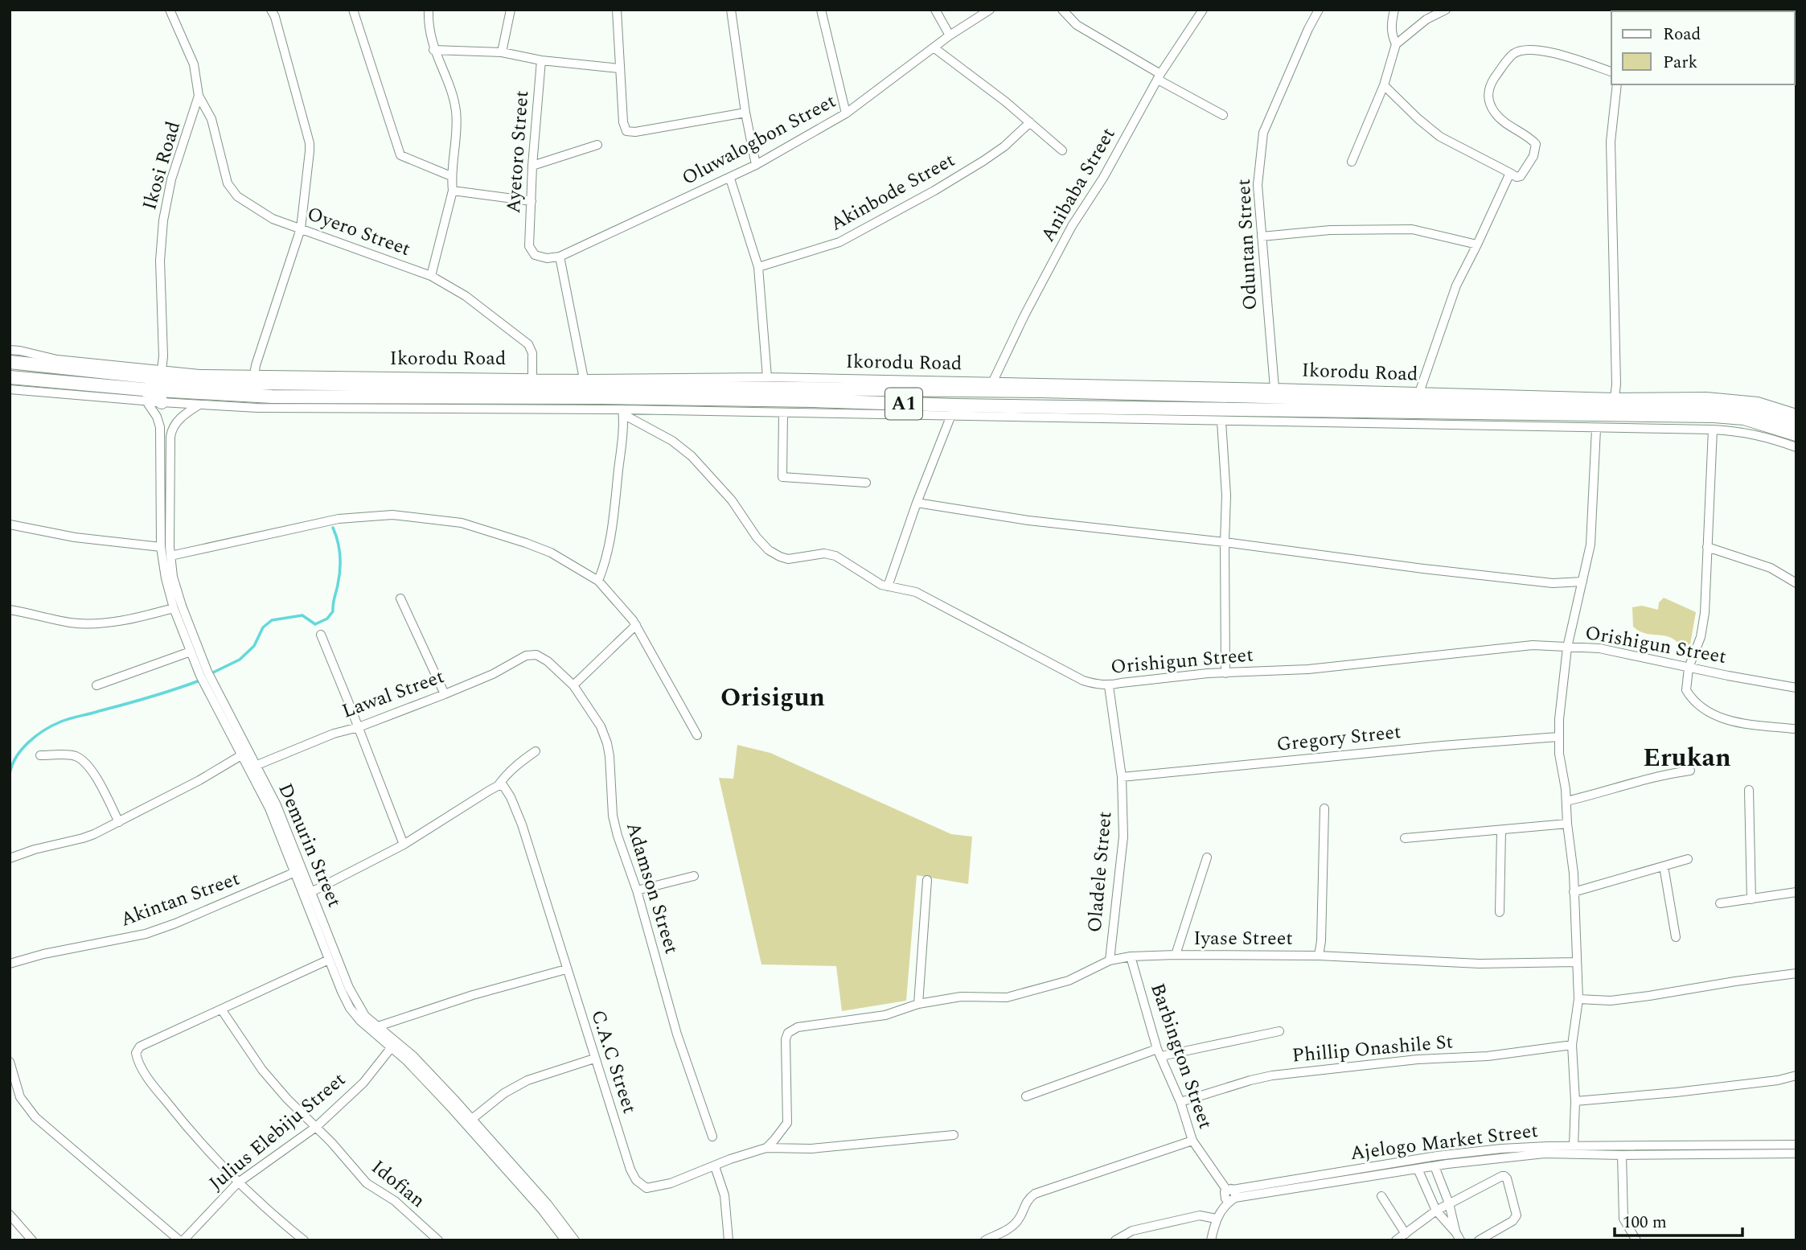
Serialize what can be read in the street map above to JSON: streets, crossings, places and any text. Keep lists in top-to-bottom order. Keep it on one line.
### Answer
{"streets":{"highway":["Ikorodu Road","A1"],"street":["Oluwalogbon Street","Ayetoro Street","Ikosi Road","Anibaba Street","Akinbode Street","Oyero Street","Oduntan Street","Orishigun Street","Lawal Street","Gregory Street","Demurin Street","Oladele Street","Adamson Street","Akintan Street","Iyase Street","Phillip Onashile St","Barbington Street","C.A.C Street","Julius Elebiju Street","Ajelogo Market Street","Idofian"]},"crossings":[["Oluwalogbon Street","Ayetoro Street"],["Ikosi Road","Oyero Street"],["Ikosi Road","Ikorodu Road"],["Anibaba Street","Ikorodu Road"],["Oyero Street","Ikorodu Road"],["Oduntan Street","Ikorodu Road"],["Ikorodu Road","Demurin Street"],["Orishigun Street","Oladele Street"],["Lawal Street","Demurin Street"],["Lawal Street","Adamson Street"],["Gregory Street","Oladele Street"],["Demurin Street","Akintan Street"],["Demurin Street","Julius Elebiju Street"],["Oladele Street","Iyase Street"],["Iyase Street","Barbington Street"],["Phillip Onashile St","Barbington Street"],["Barbington Street","Ajelogo Market Street"],["Julius Elebiju Street","Idofian"]],"districts":["Orisigun","Erukan"],"legend":["Road","Park"],"scale_bar":"100 m"}
